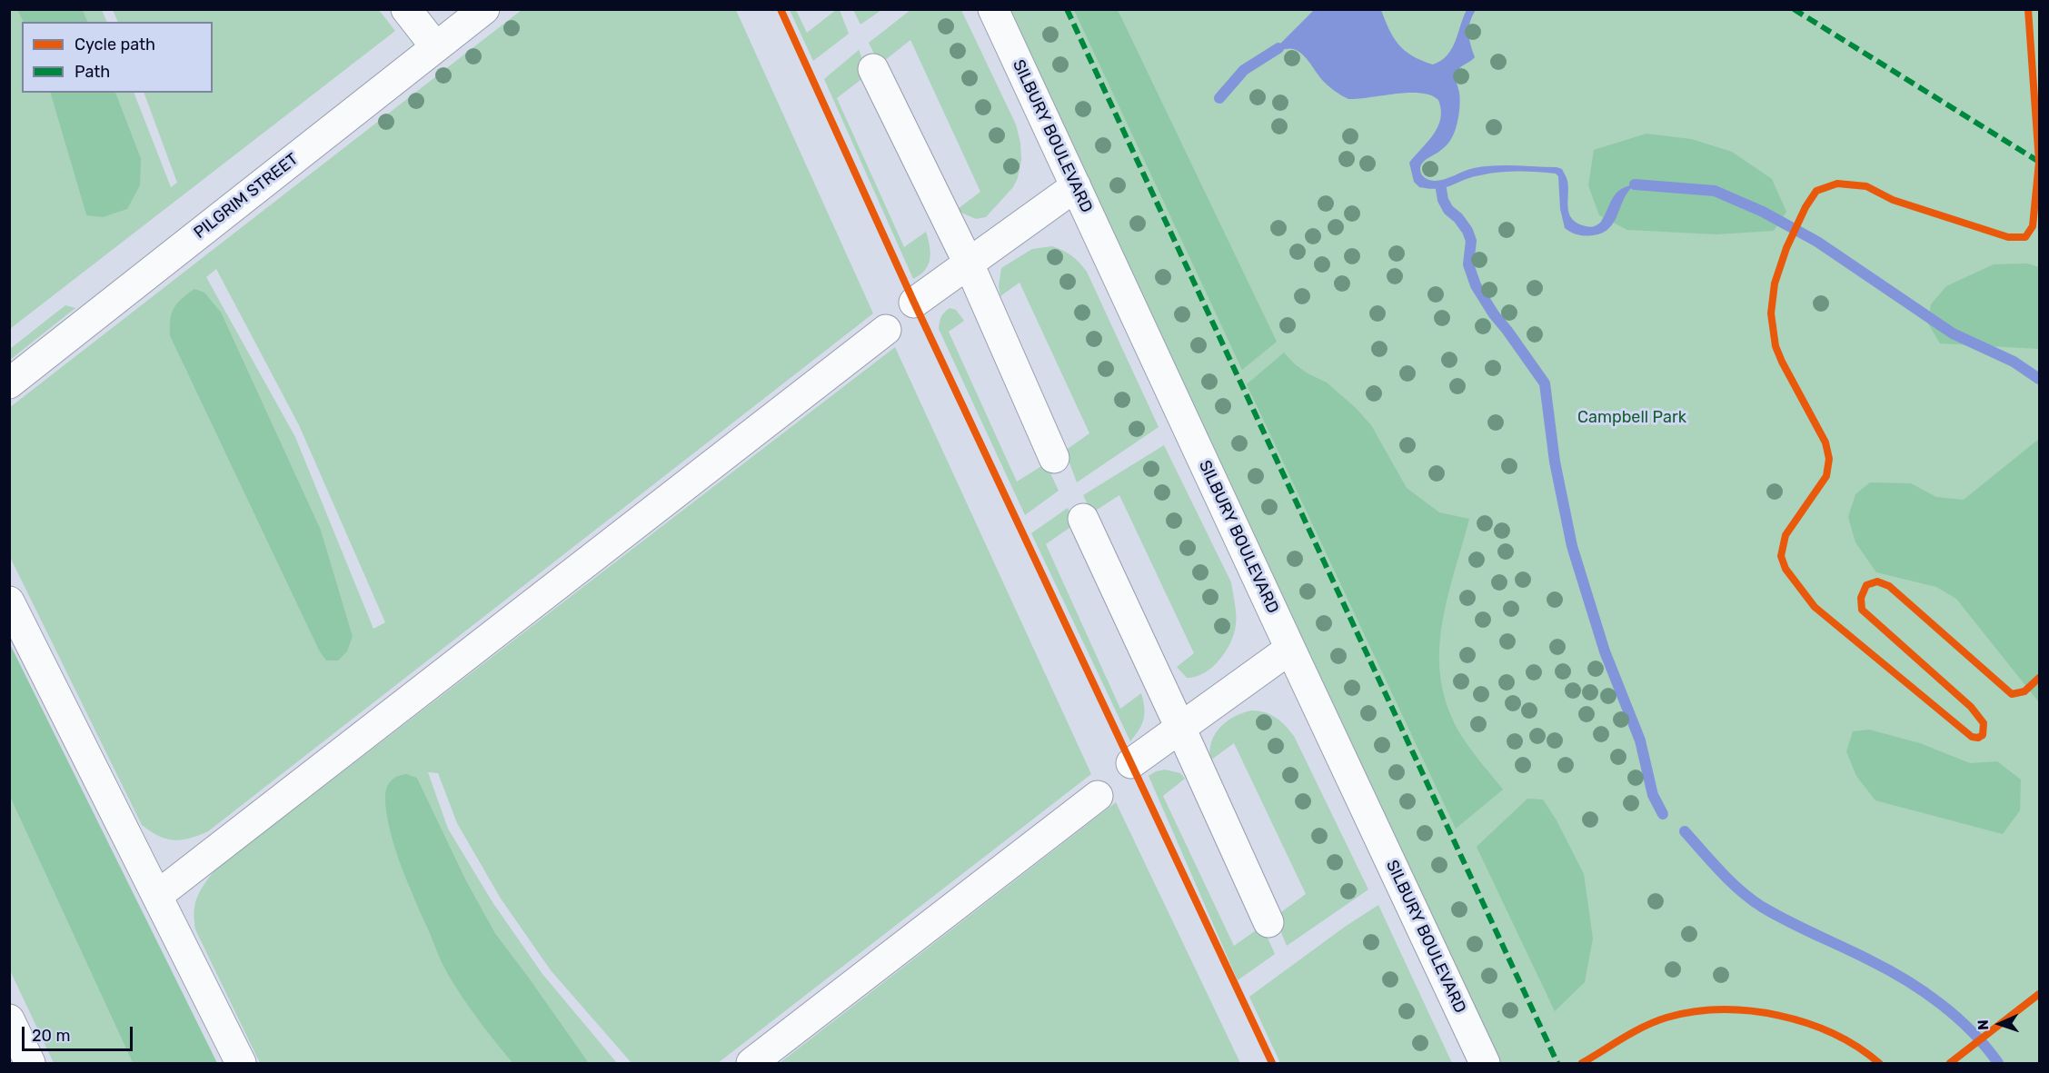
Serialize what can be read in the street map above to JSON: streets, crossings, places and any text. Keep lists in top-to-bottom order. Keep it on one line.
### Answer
{"streets":{"street":["SILBURY BOULEVARD","PILGRIM STREET"]},"parks":["Campbell Park"],"legend":["Cycle path","Path"],"scale_bar":"20 m","north":"left"}
